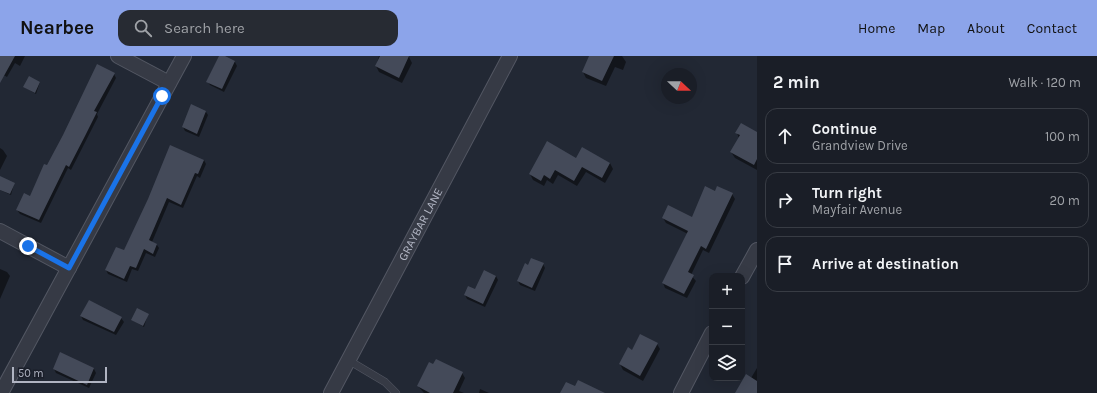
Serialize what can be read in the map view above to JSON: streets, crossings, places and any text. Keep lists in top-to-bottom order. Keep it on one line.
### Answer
{"streets":{"street":["GRAYBAR LANE"]},"scale_bar":"50 m","north":"right","page":{"header":"Nearbee","search":"Search here","nav":["Home","Map","About","Contact"],"heading":["2 min","Walk · 120 m"],"list":[["Continue","Grandview Drive","100 m"],["Turn right","Mayfair Avenue","20 m"],"Arrive at destination"],"map_buttons":["+","−"],"scale":"50 m"}}
